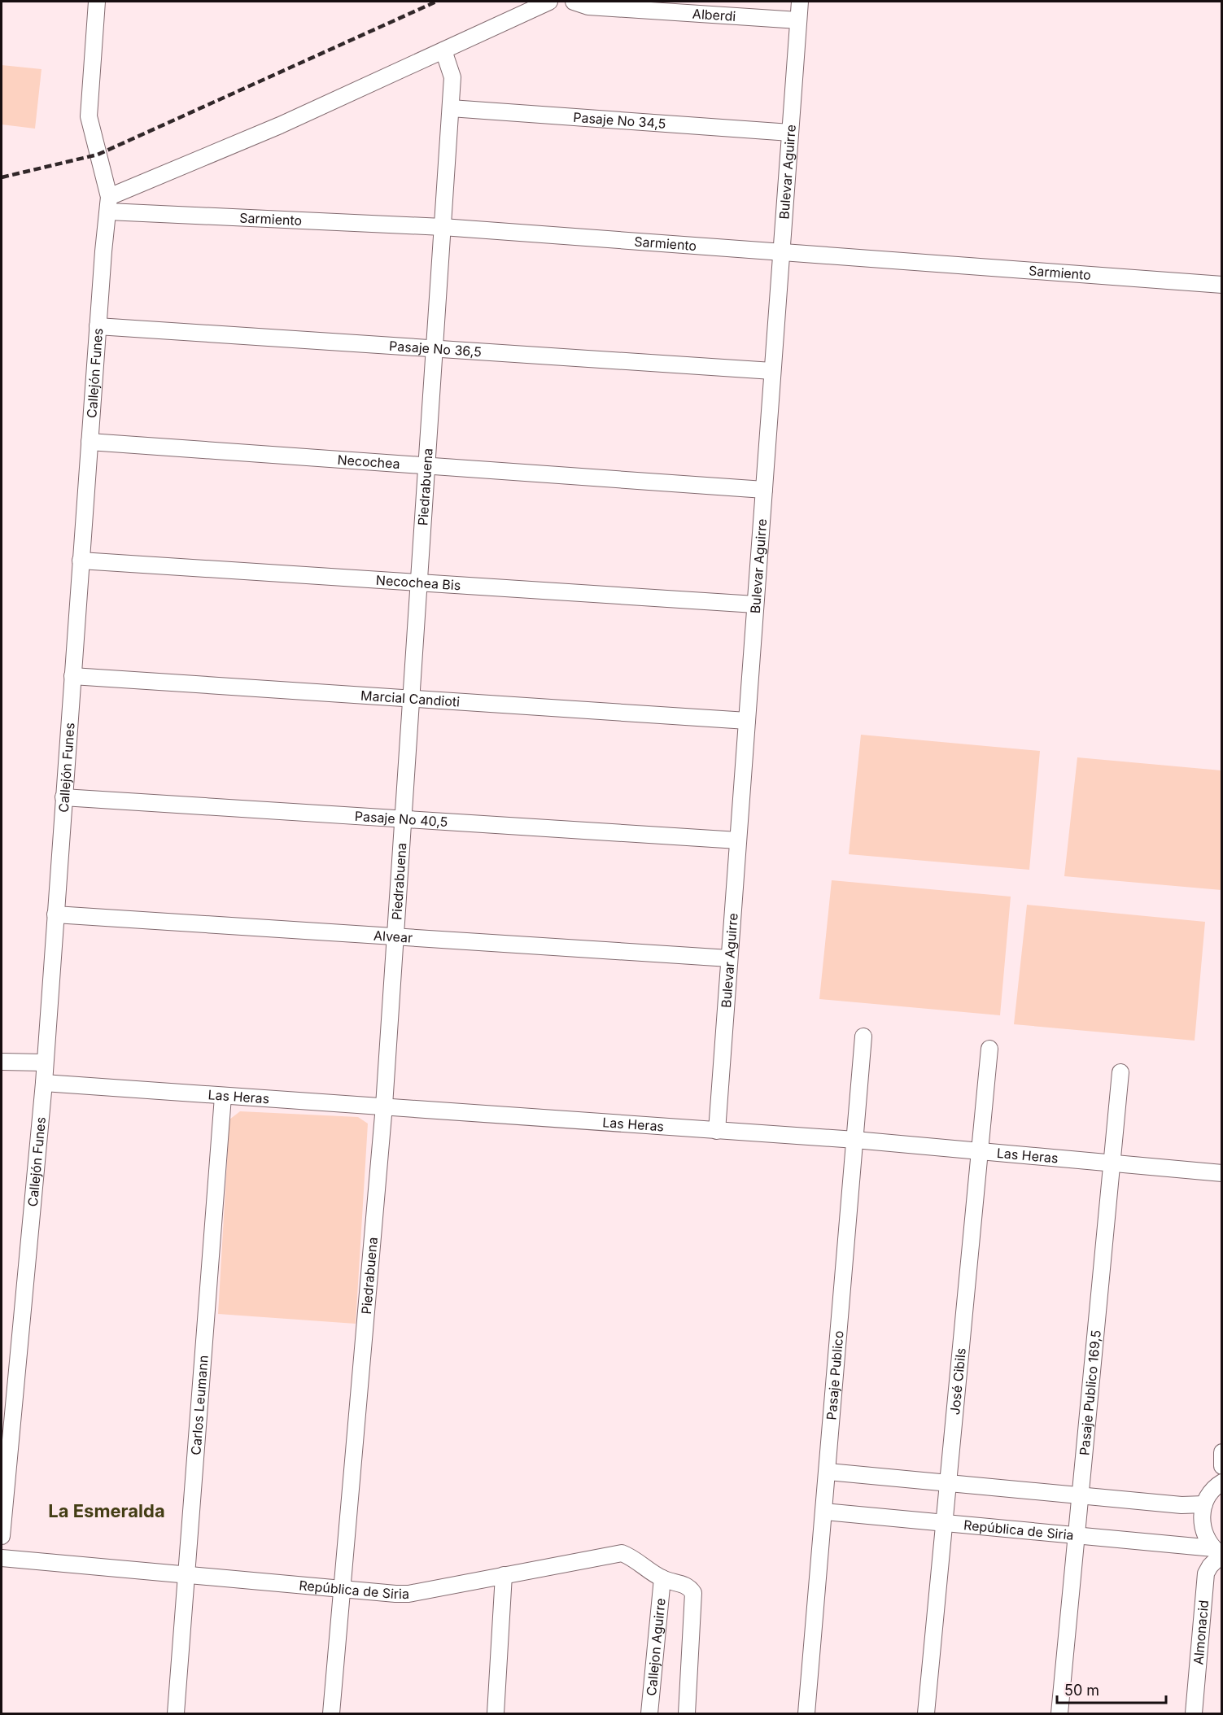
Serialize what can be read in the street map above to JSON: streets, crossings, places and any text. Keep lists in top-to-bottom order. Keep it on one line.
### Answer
{"streets":{"street":["Alberdi","Pasaje No 34,5","Bulevar Aguirre","Sarmiento","Pasaje No 36,5","Callejón Funes","Necochea","Piedrabuena","Necochea Bis","Marcial Candioti","Pasaje No 40,5","Alvear","Las Heras","Pasaje Publico","José Cibils","Pasaje Publico 169,5","Carlos Leumann","República de Siria","Almonacid","Callejon Aguirre"]},"crossings":[["Alberdi","Bulevar Aguirre"],["Pasaje No 34,5","Bulevar Aguirre"],["Pasaje No 34,5","Piedrabuena"],["Bulevar Aguirre","Sarmiento"],["Bulevar Aguirre","Pasaje No 36,5"],["Bulevar Aguirre","Necochea"],["Bulevar Aguirre","Necochea Bis"],["Bulevar Aguirre","Marcial Candioti"],["Bulevar Aguirre","Pasaje No 40,5"],["Bulevar Aguirre","Alvear"],["Bulevar Aguirre","Las Heras"],["Sarmiento","Callejón Funes"],["Sarmiento","Piedrabuena"],["Pasaje No 36,5","Callejón Funes"],["Pasaje No 36,5","Piedrabuena"],["Callejón Funes","Necochea"],["Callejón Funes","Necochea Bis"],["Callejón Funes","Marcial Candioti"],["Callejón Funes","Pasaje No 40,5"],["Callejón Funes","Alvear"],["Callejón Funes","Las Heras"],["Necochea","Piedrabuena"],["Piedrabuena","Necochea Bis"],["Piedrabuena","Marcial Candioti"],["Piedrabuena","Pasaje No 40,5"],["Piedrabuena","Alvear"],["Piedrabuena","Las Heras"],["Piedrabuena","República de Siria"],["Las Heras","Pasaje Publico"],["Las Heras","José Cibils"],["Las Heras","Pasaje Publico 169,5"],["Las Heras","Carlos Leumann"],["Pasaje Publico","República de Siria"],["José Cibils","República de Siria"],["Pasaje Publico 169,5","República de Siria"],["Carlos Leumann","República de Siria"],["República de Siria","Almonacid"],["República de Siria","Callejon Aguirre"]],"districts":["La Esmeralda"],"scale_bar":"50 m"}
